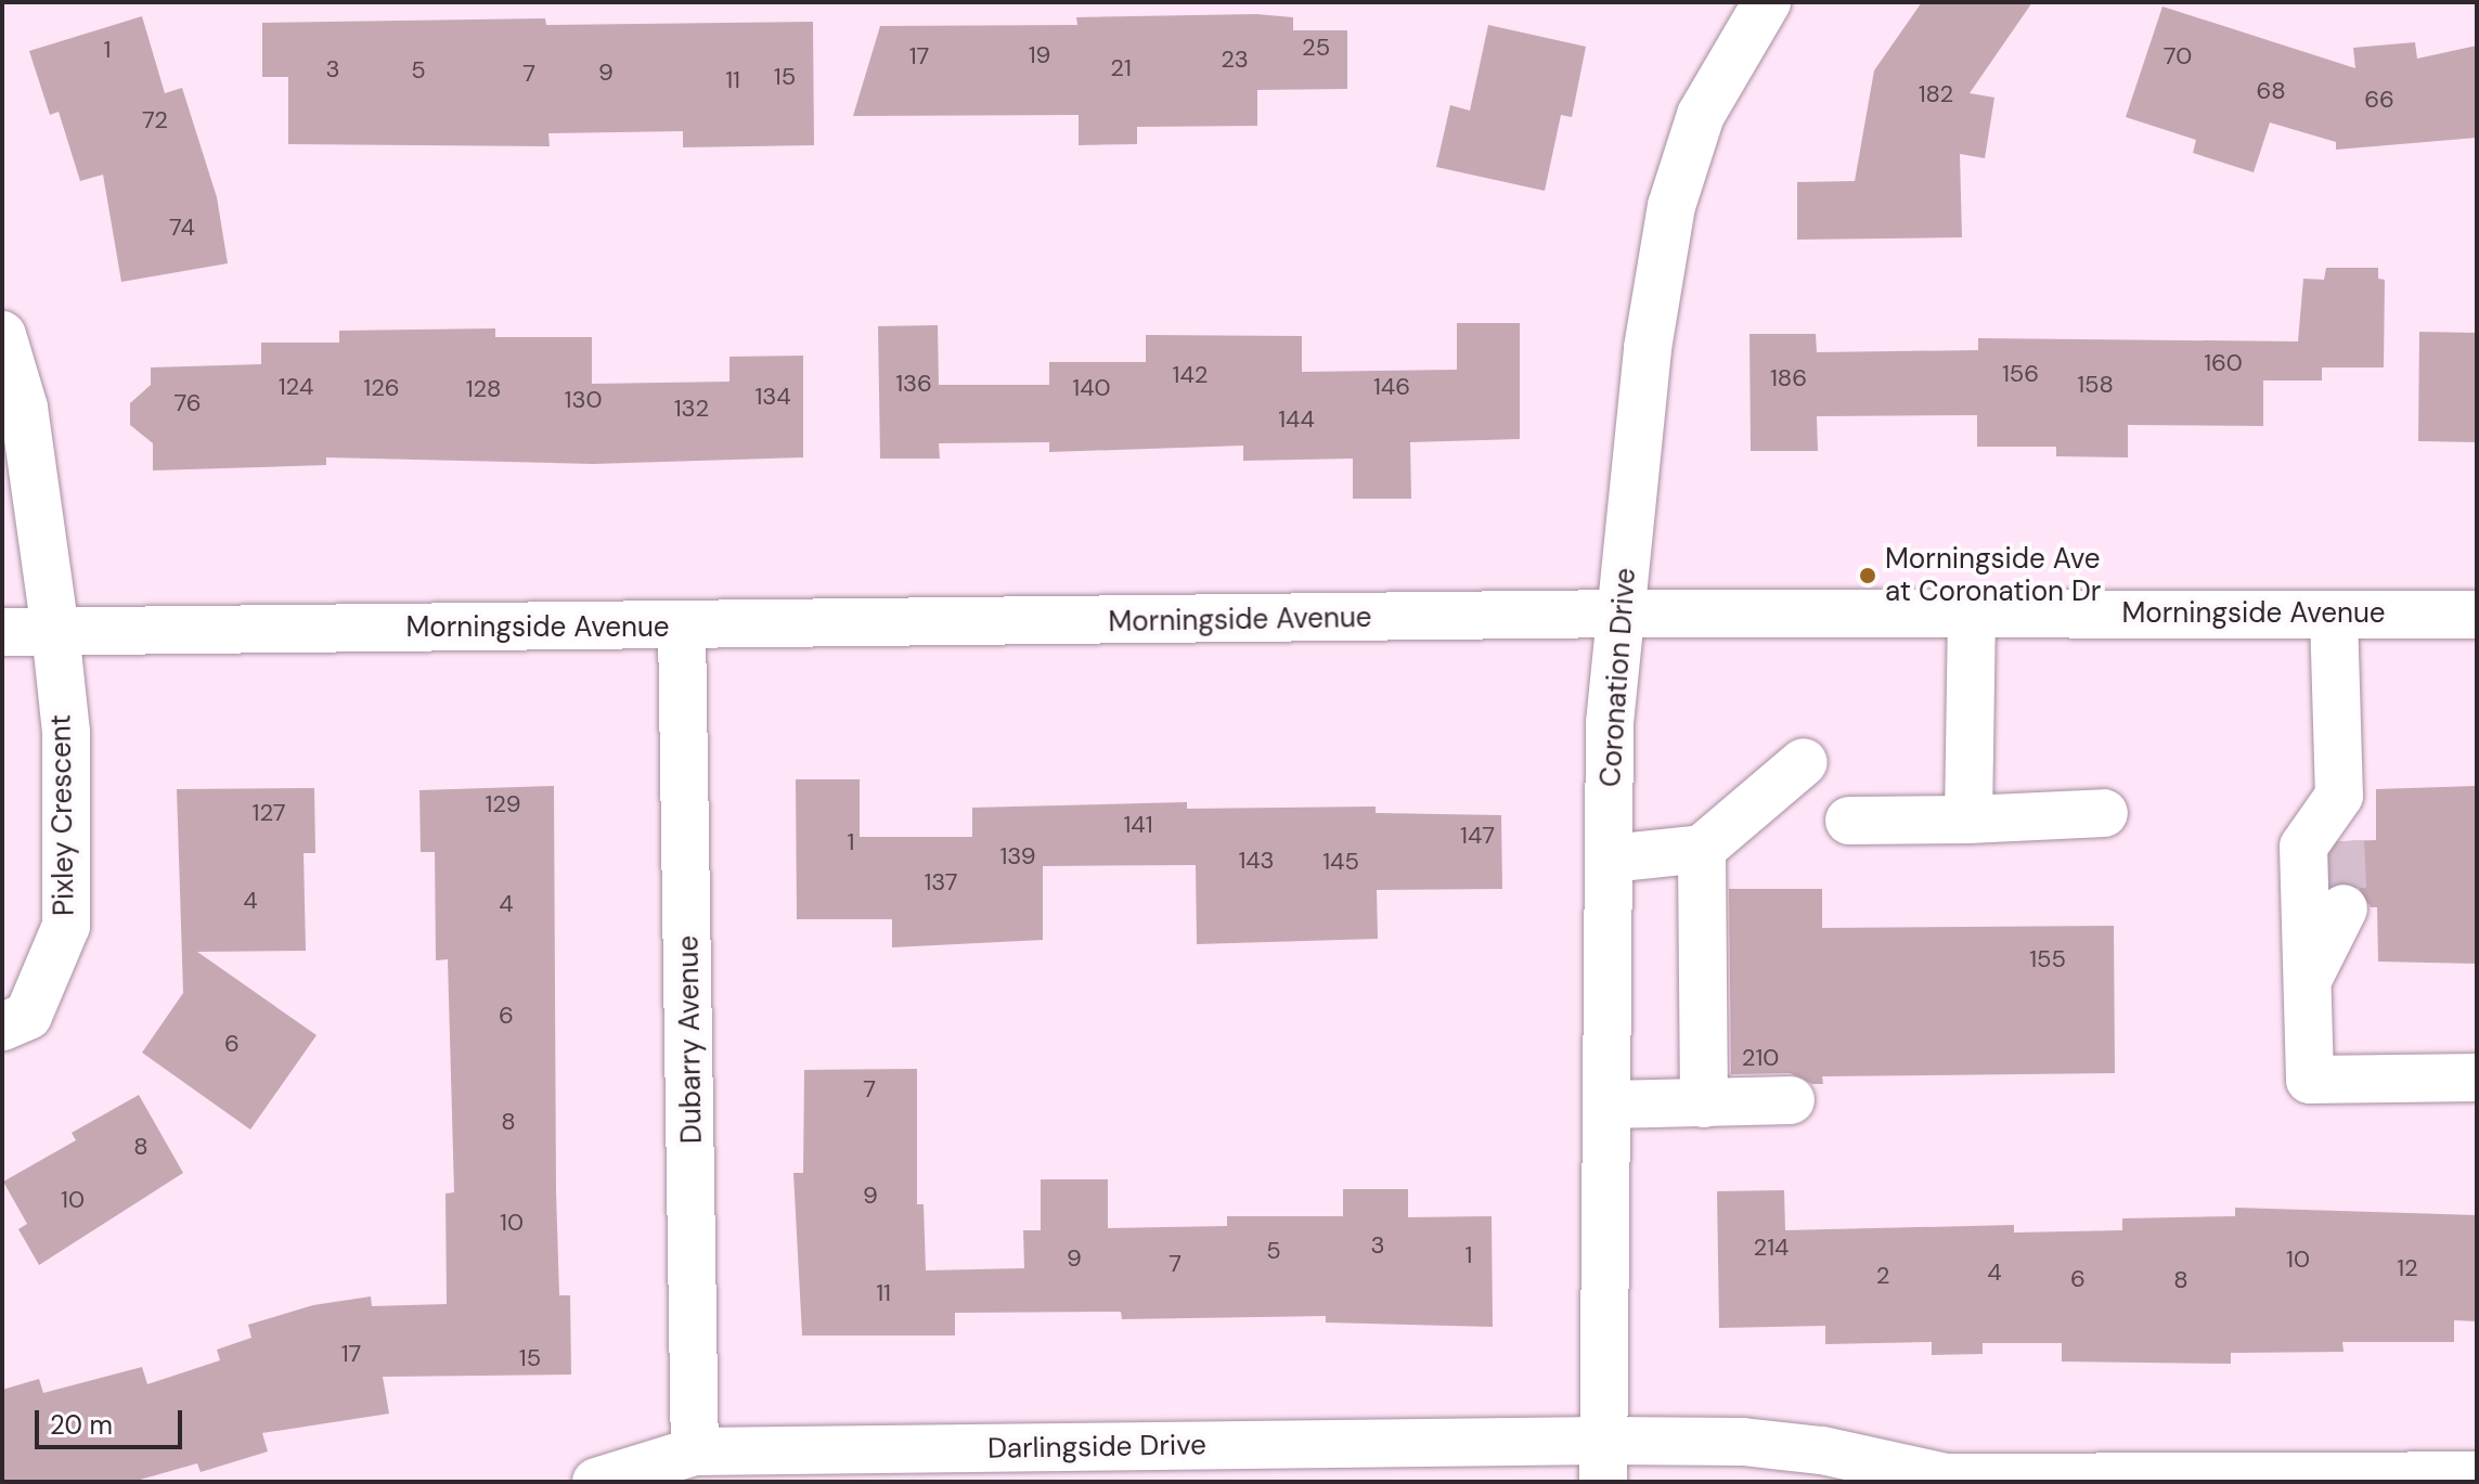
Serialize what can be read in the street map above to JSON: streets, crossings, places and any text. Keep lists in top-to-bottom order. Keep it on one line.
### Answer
{"streets":{"street":["Morningside Avenue","Coronation Drive","Pixley Crescent","Dubarry Avenue","Darlingside Drive"]},"crossings":[["Morningside Avenue","Coronation Drive"],["Morningside Avenue","Pixley Crescent"],["Morningside Avenue","Dubarry Avenue"],["Coronation Drive","Darlingside Drive"],["Dubarry Avenue","Darlingside Drive"]],"places":["Morningside Ave at Coronation Dr"],"house_numbers":["25","1","19","17","70","23","21","3","5","9","7","15","11","68","182","66","72","74","160","156","142","186","136","158","124","146","126","140","128","134","130","76","132","144","129","127","141","147","1","139","143","145","137","4","4","155","6","6","210","7","8","8","9","10","10","3","214","5","1","9","10","7","12","4","2","6","8","11","17","15"],"scale_bar":"20 m"}
